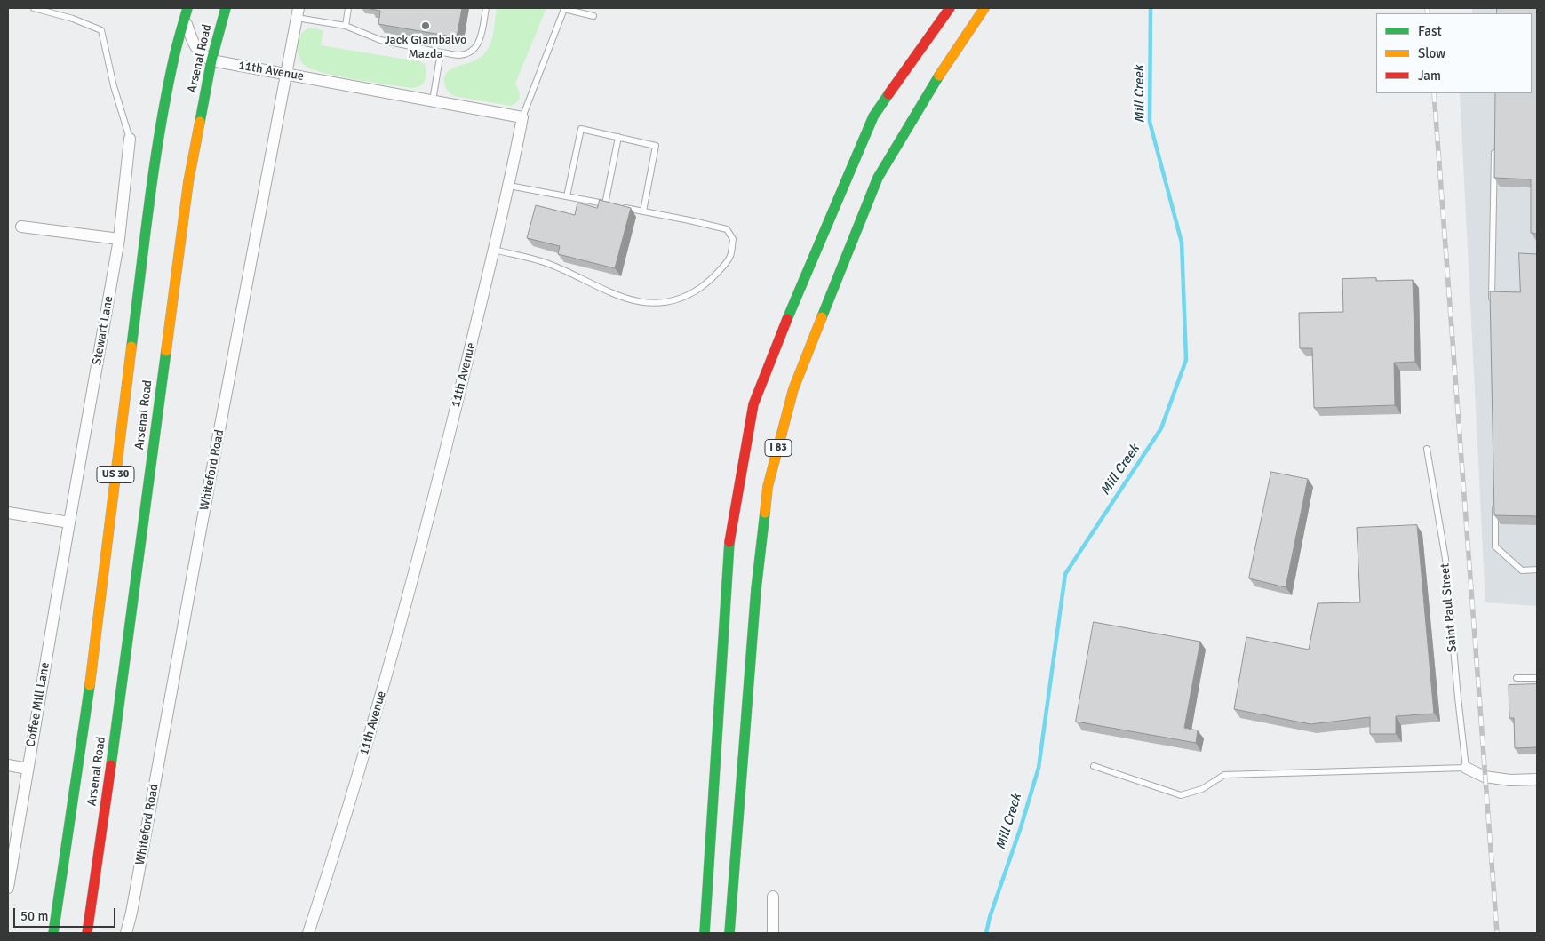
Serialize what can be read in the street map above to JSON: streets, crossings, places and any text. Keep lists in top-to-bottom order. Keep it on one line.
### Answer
{"streets":{"highway":["Arsenal Road","I 83","US 30"],"street":["11th Avenue","Stewart Lane","Whiteford Road","Coffee Mill Lane"],"lane":["Saint Paul Street"]},"crossings":[["Arsenal Road","11th Avenue"],["11th Avenue","Whiteford Road"],["Stewart Lane","Coffee Mill Lane"]],"water":["Mill Creek"],"places":["Jack Giambalvo Mazda"],"legend":["Fast","Slow","Jam"],"scale_bar":"50 m"}
